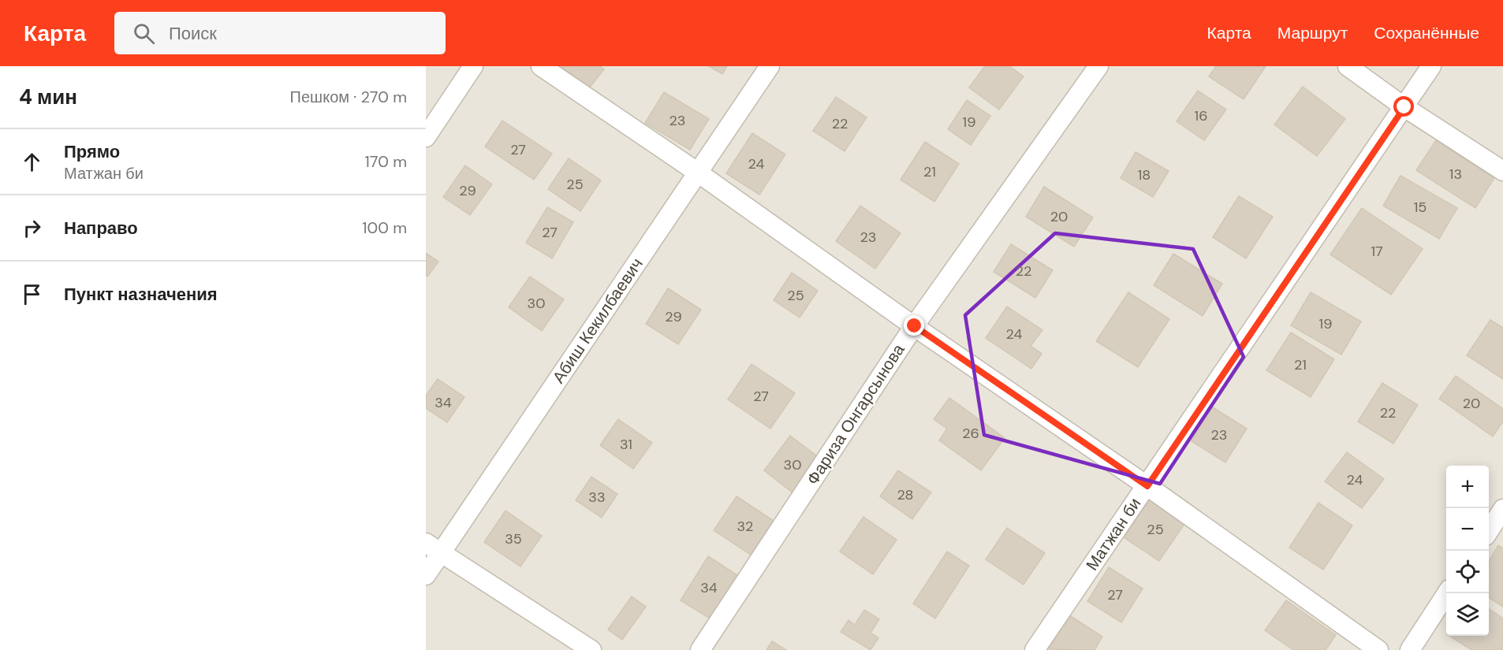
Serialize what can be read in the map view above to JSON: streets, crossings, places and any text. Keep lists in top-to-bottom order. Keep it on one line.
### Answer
{"streets":{"street":["Абиш Кекилбаевич","Фариза Онгарсынова","Матжан би"]},"house_numbers":["16","23","19","22","27","24","21","13","18","25","29","15","20","27","23","17","22","25","30","29","19","24","21","27","34","20","22","26","23","31","30","24","28","33","32","25","35","34","27"],"page":{"header":"Карта","search":"Поиск","nav":["Карта","Маршрут","Сохранённые"],"heading":["4 мин","Пешком · 270 m"],"list":[["Прямо","Матжан би","170 m"],["Направо","100 m"],"Пункт назначения"],"map_buttons":["+","−"]}}
